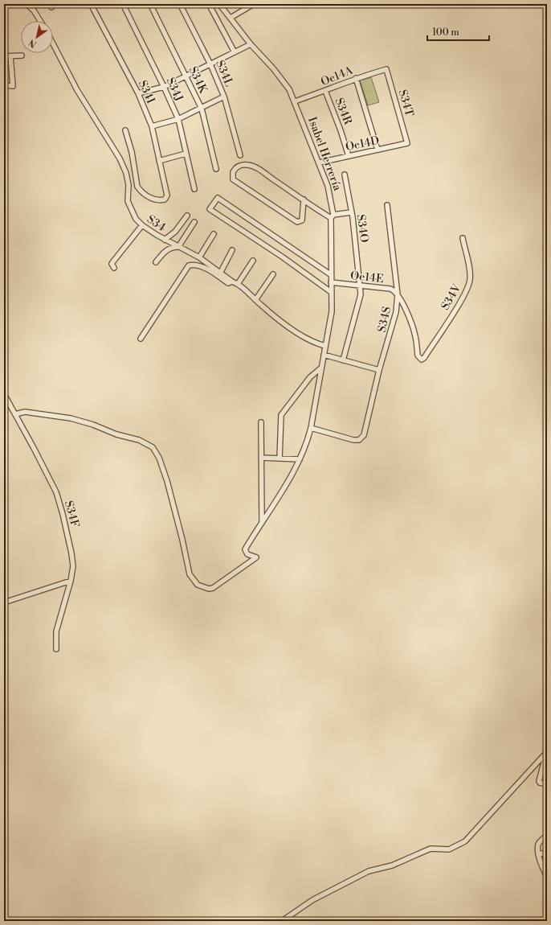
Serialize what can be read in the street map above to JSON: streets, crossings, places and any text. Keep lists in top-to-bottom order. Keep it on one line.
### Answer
{"streets":{"street":["S34L","Oe14A","S34K","S34J","S34I","S34T","S34R","Oe14D","Isabel Herrería","S34","S34O","Oe14E","S34V","S34S","S34F"]},"crossings":[["Oe14A","S34T"],["Oe14A","S34R"],["Oe14A","Isabel Herrería"],["S34T","Oe14D"],["S34R","Oe14D"],["Oe14D","Isabel Herrería"],["Isabel Herrería","S34"],["Isabel Herrería","Oe14E"],["Isabel Herrería","S34S"],["Isabel Herrería","S34F"],["S34O","Oe14E"],["Oe14E","S34V"],["Oe14E","S34S"],["S34V","S34S"]],"scale_bar":"100 m","north":"bottom left"}
